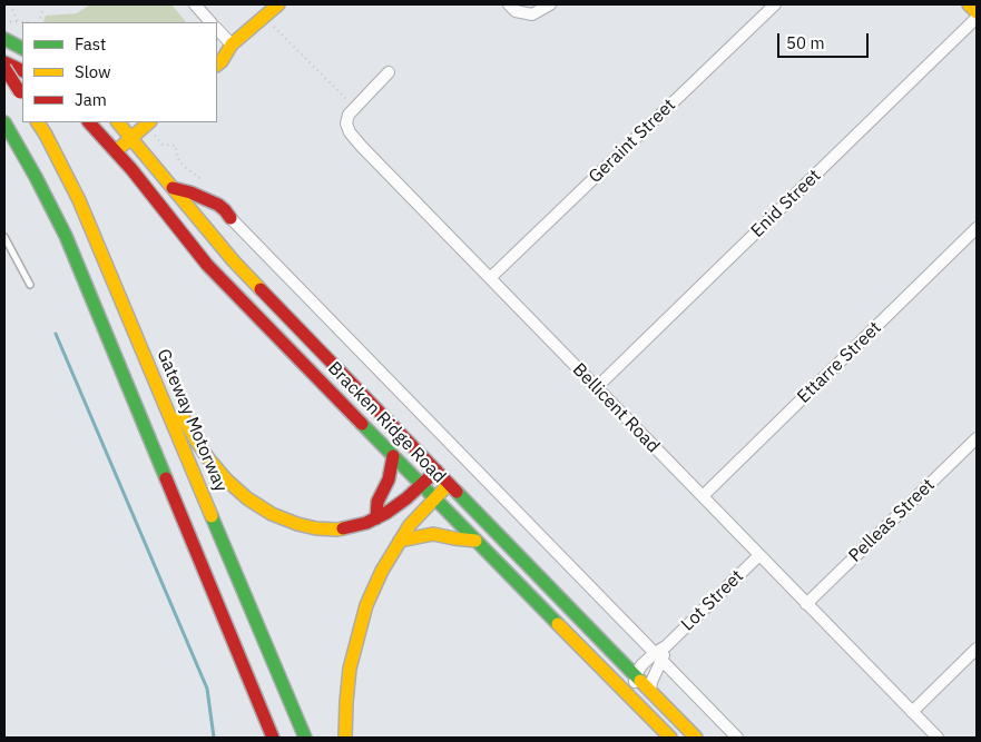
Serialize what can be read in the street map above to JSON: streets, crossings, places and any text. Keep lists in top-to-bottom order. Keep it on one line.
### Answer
{"streets":{"main road":["Gateway Motorway","Bracken Ridge Road"],"street":["Geraint Street","Enid Street","Ettarre Street","Bellicent Road","Pelleas Street","Lot Street"]},"crossings":[["Geraint Street","Bellicent Road"],["Enid Street","Bellicent Road"],["Ettarre Street","Bellicent Road"],["Bellicent Road","Pelleas Street"],["Bellicent Road","Lot Street"],["Bracken Ridge Road","Lot Street"]],"legend":["Fast","Slow","Jam"],"scale_bar":"50 m"}
